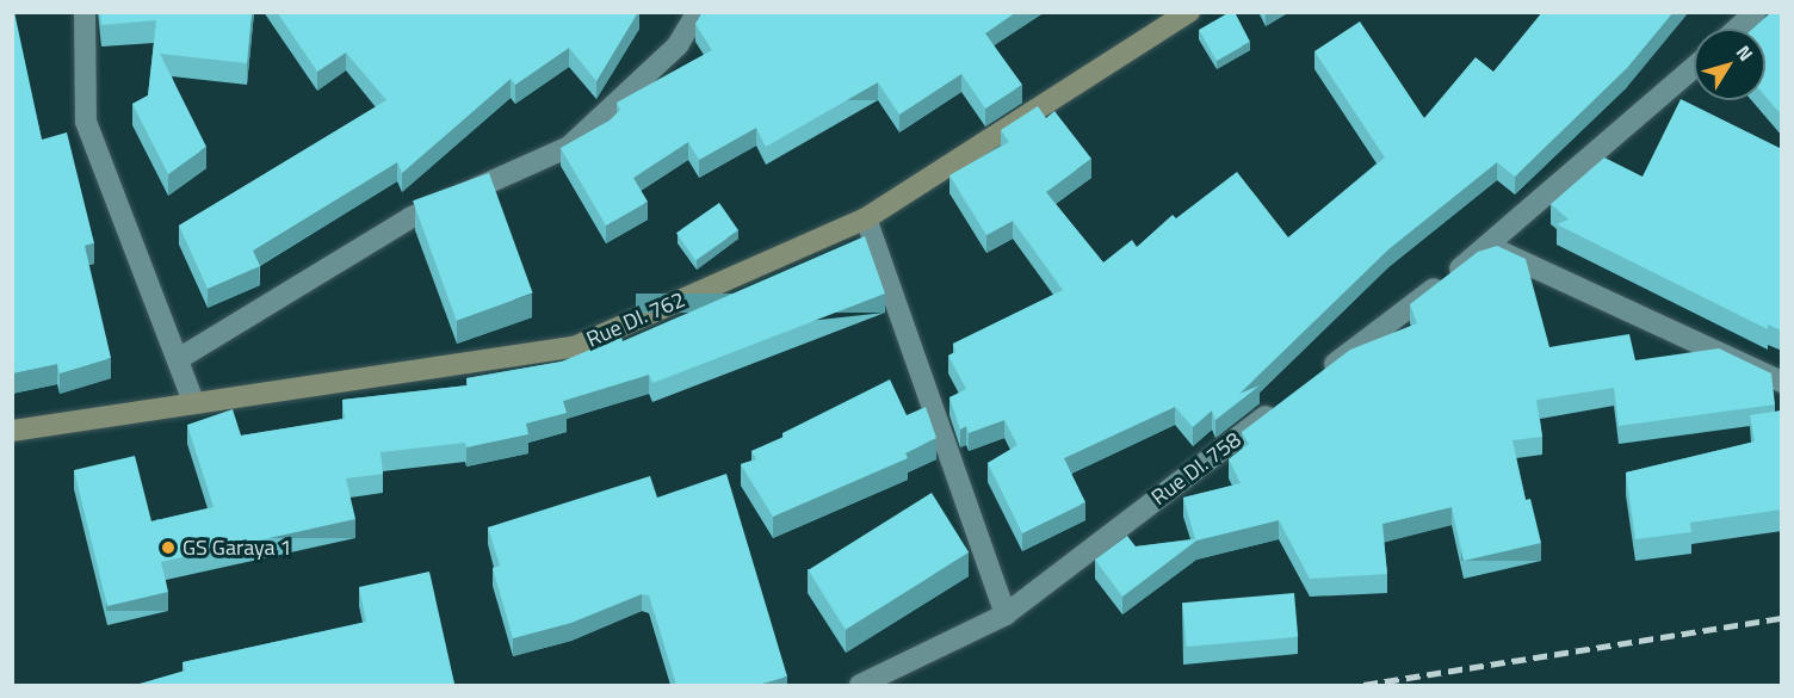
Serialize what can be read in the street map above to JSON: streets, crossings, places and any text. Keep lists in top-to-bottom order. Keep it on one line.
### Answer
{"streets":{"street":["Rue DI. 762","Rue DI. 758"]},"places":["GS Garaya 1"],"north":"top right"}
